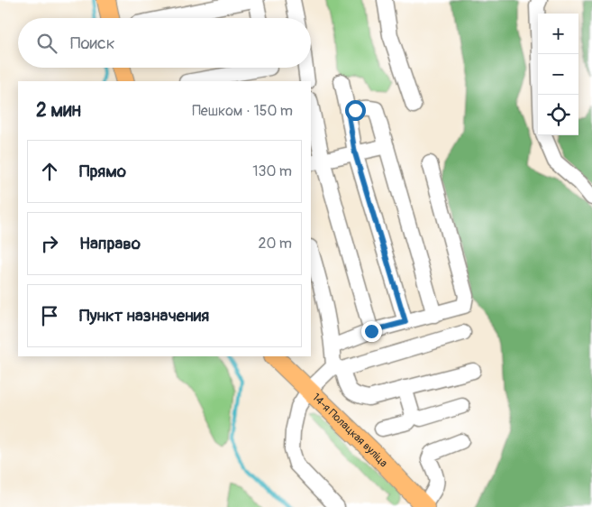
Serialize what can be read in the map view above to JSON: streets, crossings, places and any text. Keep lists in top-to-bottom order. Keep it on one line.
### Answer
{"streets":{"main road":["14-я Полацкая вуліца"]},"page":{"map_buttons":["+","−"],"search":"Поиск","heading":["2 мин","Пешком · 150 m"],"list":[["Прямо","130 m"],["Направо","20 m"],"Пункт назначения"]}}
